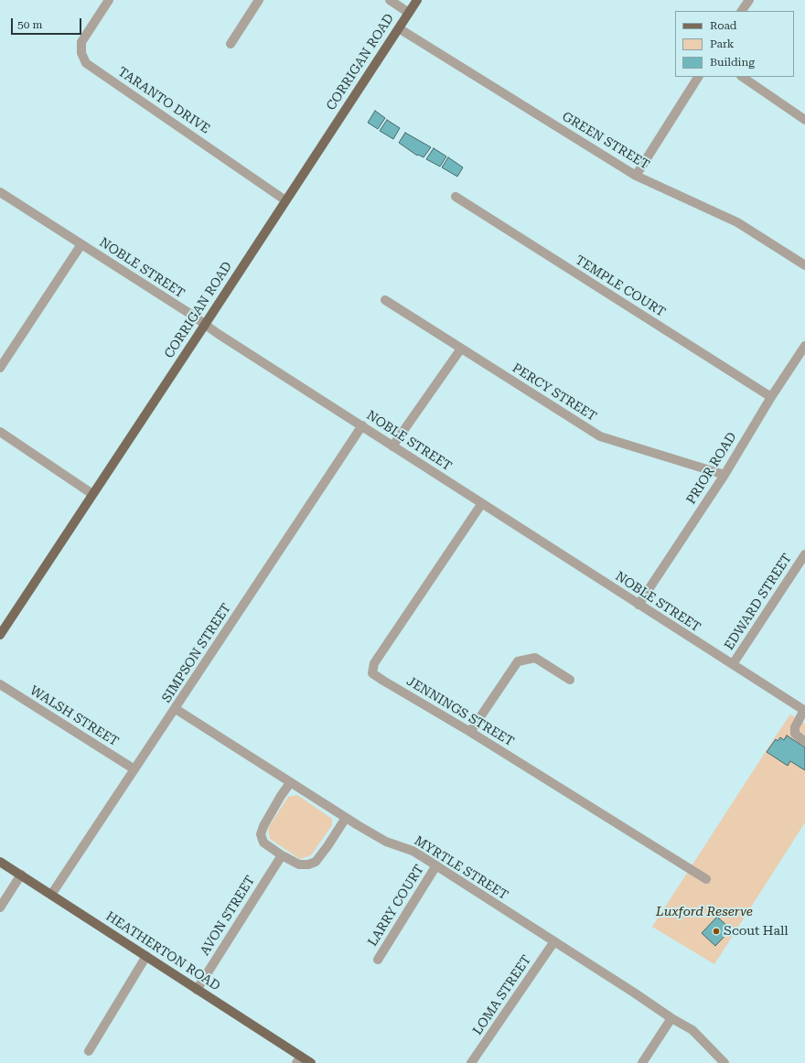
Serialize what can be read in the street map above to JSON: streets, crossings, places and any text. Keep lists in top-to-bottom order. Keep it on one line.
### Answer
{"streets":{"main road":["CORRIGAN ROAD","HEATHERTON ROAD"],"street":["TARANTO DRIVE","GREEN STREET","NOBLE STREET","TEMPLE COURT","PERCY STREET","PRIOR ROAD","EDWARD STREET","SIMPSON STREET","JENNINGS STREET","WALSH STREET","MYRTLE STREET","LARRY COURT","AVON STREET","LOMA STREET"]},"crossings":[["CORRIGAN ROAD","TARANTO DRIVE"],["CORRIGAN ROAD","GREEN STREET"],["CORRIGAN ROAD","NOBLE STREET"],["NOBLE STREET","PRIOR ROAD"],["NOBLE STREET","EDWARD STREET"],["NOBLE STREET","SIMPSON STREET"],["NOBLE STREET","JENNINGS STREET"],["TEMPLE COURT","PRIOR ROAD"],["PERCY STREET","PRIOR ROAD"],["SIMPSON STREET","WALSH STREET"],["SIMPSON STREET","MYRTLE STREET"],["SIMPSON STREET","HEATHERTON ROAD"],["MYRTLE STREET","LARRY COURT"],["MYRTLE STREET","LOMA STREET"],["AVON STREET","HEATHERTON ROAD"]],"parks":["Luxford Reserve"],"places":["Scout Hall"],"legend":["Road","Park","Building"],"scale_bar":"50 m"}
